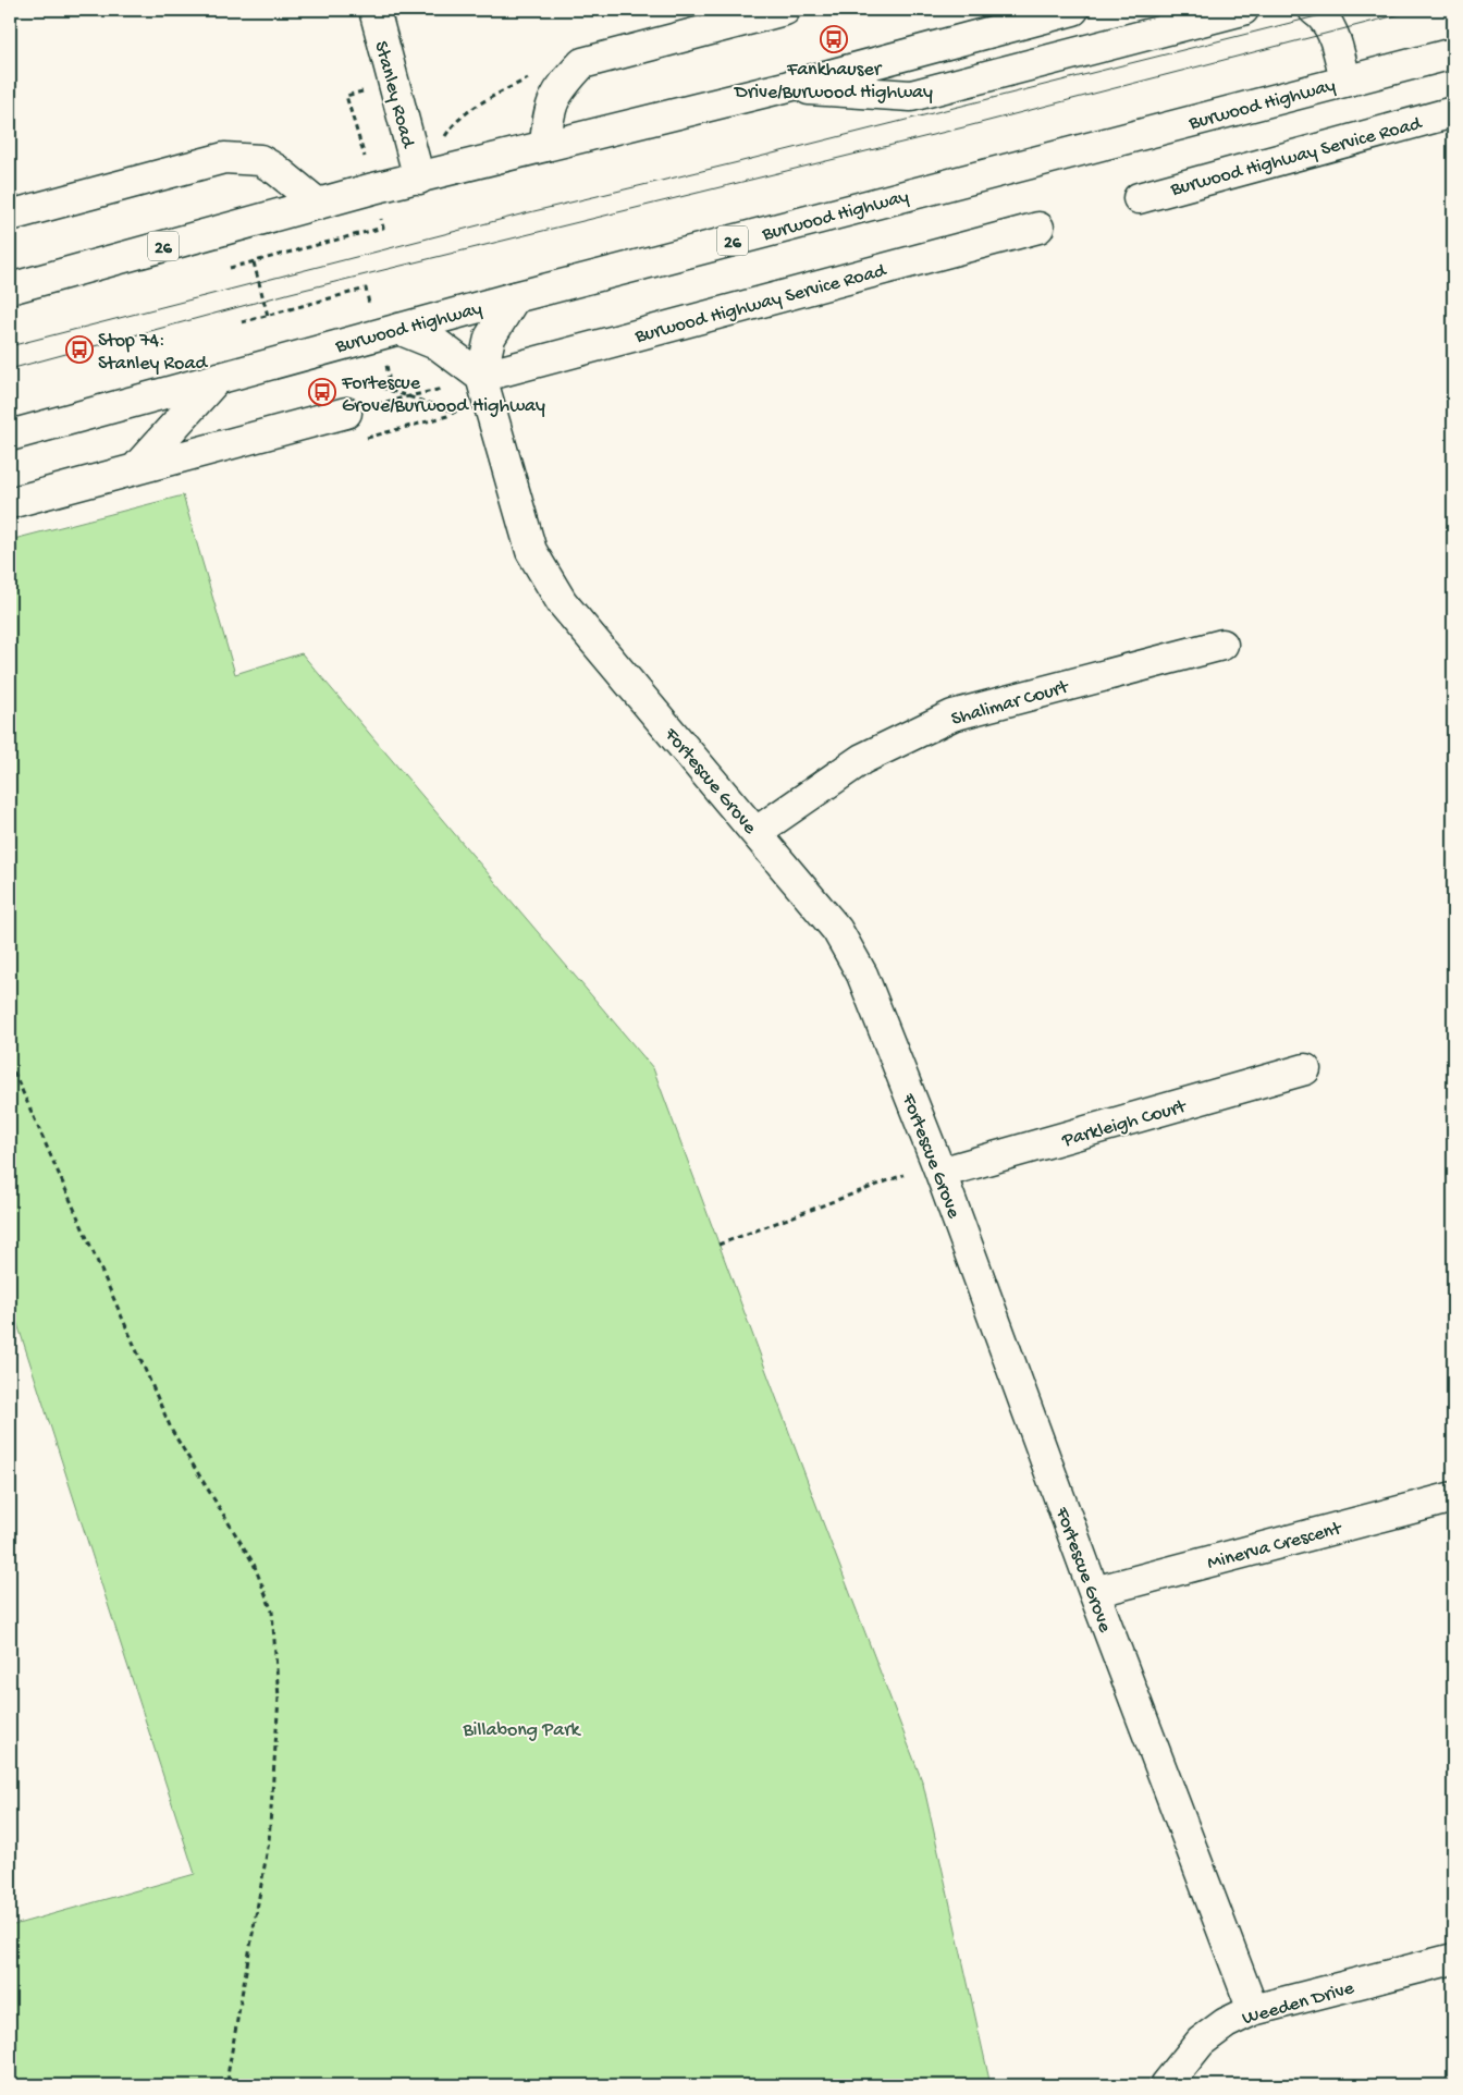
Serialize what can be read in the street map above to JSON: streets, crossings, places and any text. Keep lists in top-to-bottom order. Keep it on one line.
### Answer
{"streets":{"main road":["Stanley Road","Burwood Highway","Burwood Highway Service Road","26","Shalimar Court","Fortescue Grove","Parkleigh Court","Minerva Crescent","Weeden Drive"]},"crossings":[["Stanley Road","26"],["Burwood Highway","Fortescue Grove"],["Burwood Highway Service Road","Fortescue Grove"],["Shalimar Court","Fortescue Grove"],["Fortescue Grove","Parkleigh Court"],["Fortescue Grove","Minerva Crescent"],["Fortescue Grove","Weeden Drive"]],"parks":["Billabong Park"],"places":{"bus stop":["Fankhauser Drive/Burwood Highway","Stop 74: Stanley Road","Fortescue Grove/Burwood Highway"]}}
